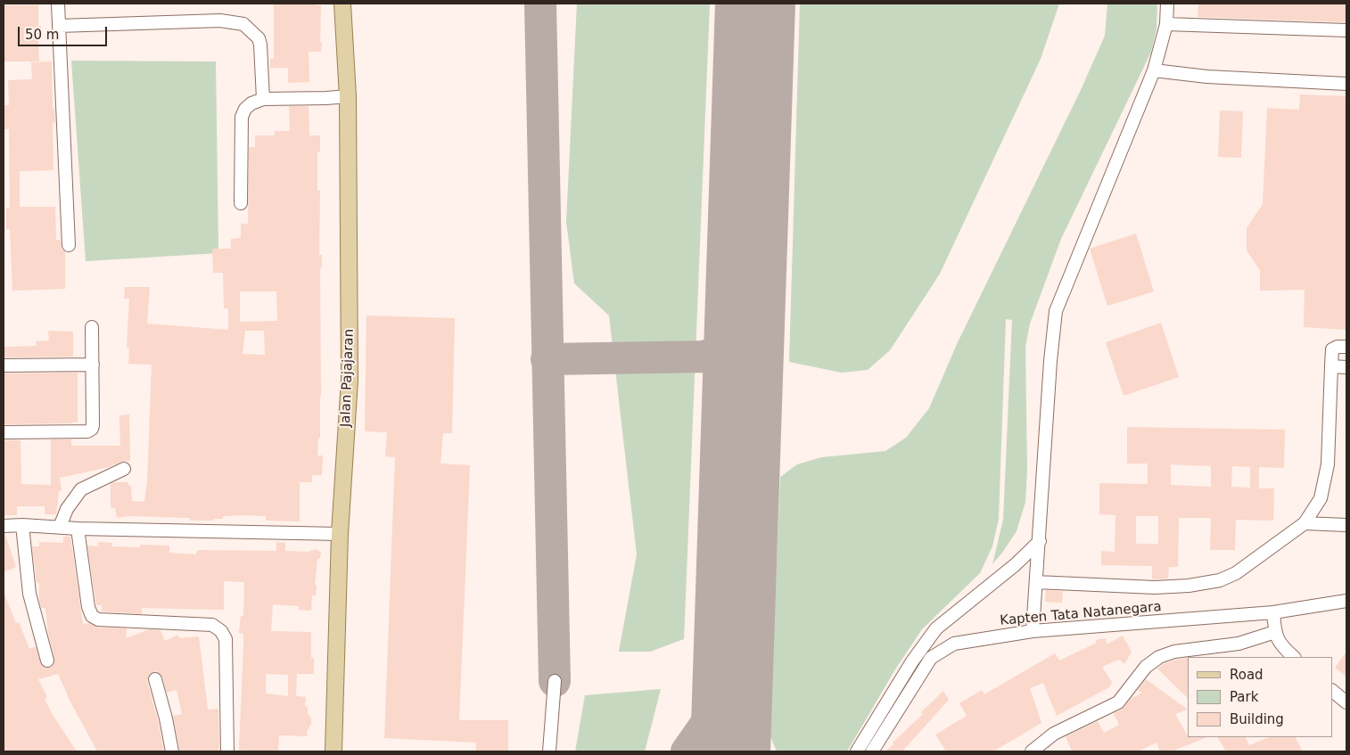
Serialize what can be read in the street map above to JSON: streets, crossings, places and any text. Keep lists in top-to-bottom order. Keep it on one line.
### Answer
{"streets":{"main road":["Jalan Pajajaran"],"street":["Kapten Tata Natanegara"]},"legend":["Road","Park","Building"],"scale_bar":"50 m"}
